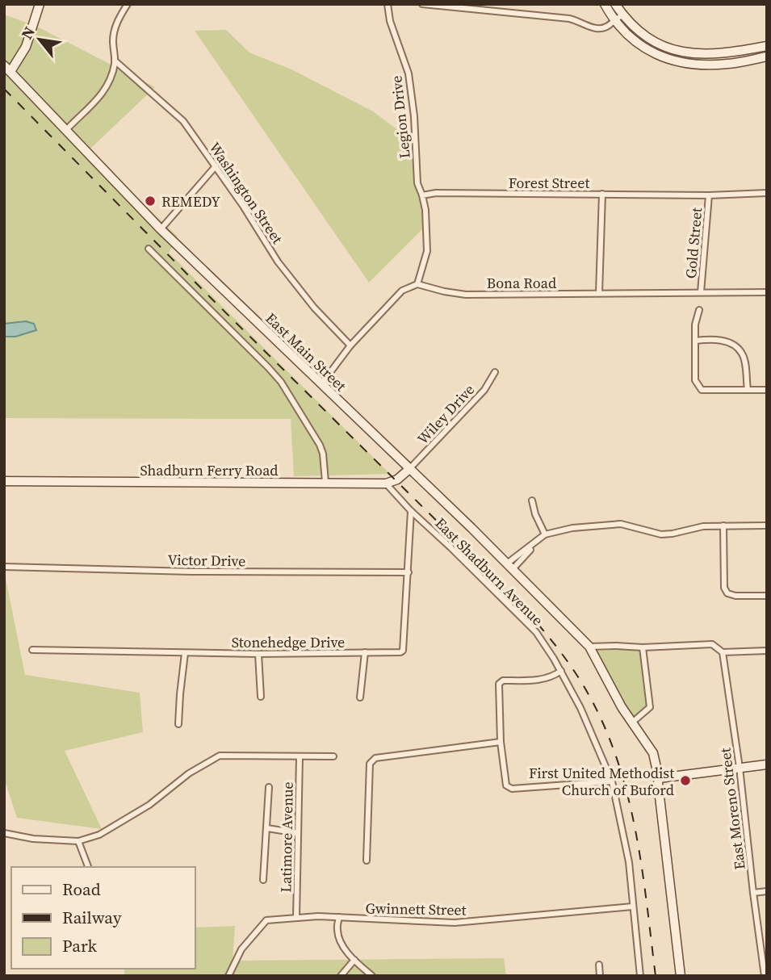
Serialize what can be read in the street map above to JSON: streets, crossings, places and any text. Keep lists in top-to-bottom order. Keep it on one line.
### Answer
{"streets":{"street":["Legion Drive","Forest Street","Washington Street","Gold Street","Bona Road","East Main Street","Wiley Drive","Shadburn Ferry Road","Victor Drive","East Shadburn Avenue","Stonehedge Drive","East Moreno Street","Latimore Avenue","Gwinnett Street"]},"crossings":[["Legion Drive","Forest Street"],["Forest Street","Gold Street"],["Gold Street","Bona Road"],["East Main Street","Wiley Drive"],["Shadburn Ferry Road","East Shadburn Avenue"],["Victor Drive","Stonehedge Drive"],["East Shadburn Avenue","Stonehedge Drive"],["East Shadburn Avenue","Gwinnett Street"],["Latimore Avenue","Gwinnett Street"]],"places":["REMEDY","First United Methodist Church of Buford"],"legend":["Road","Railway","Park"],"north":"top left"}
